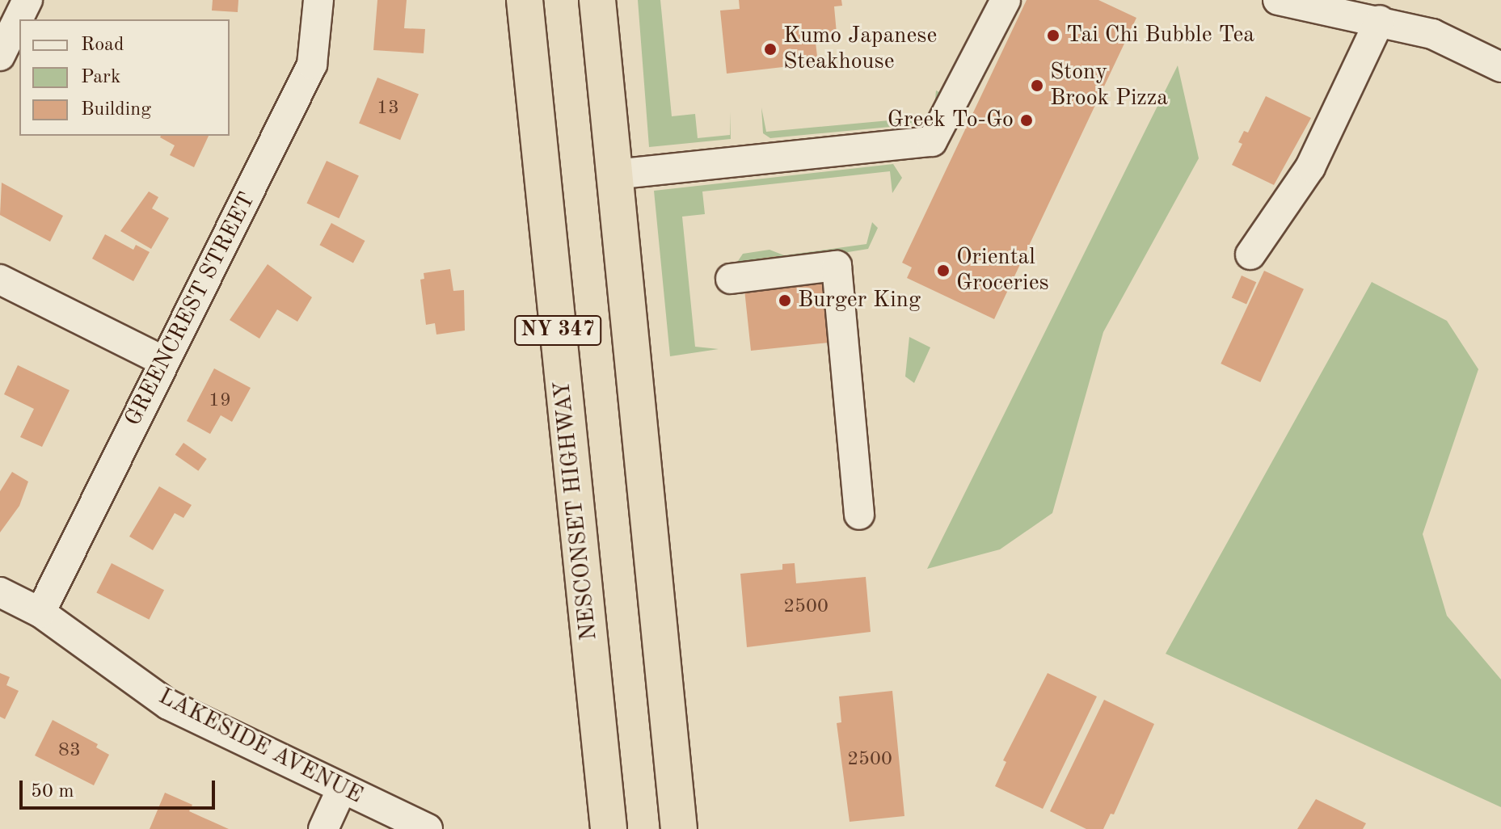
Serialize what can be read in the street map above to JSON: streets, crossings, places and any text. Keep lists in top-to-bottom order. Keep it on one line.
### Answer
{"streets":{"highway":["NY 347","NESCONSET HIGHWAY"],"street":["GREENCREST STREET","LAKESIDE AVENUE"]},"crossings":[["GREENCREST STREET","LAKESIDE AVENUE"]],"places":["Tai Chi Bubble Tea","Kumo Japanese Steakhouse","Stony Brook Pizza","Greek To-Go","Oriental Groceries","Burger King"],"house_numbers":["13","19","2500","83","2500"],"legend":["Road","Park","Building"],"scale_bar":"50 m"}
